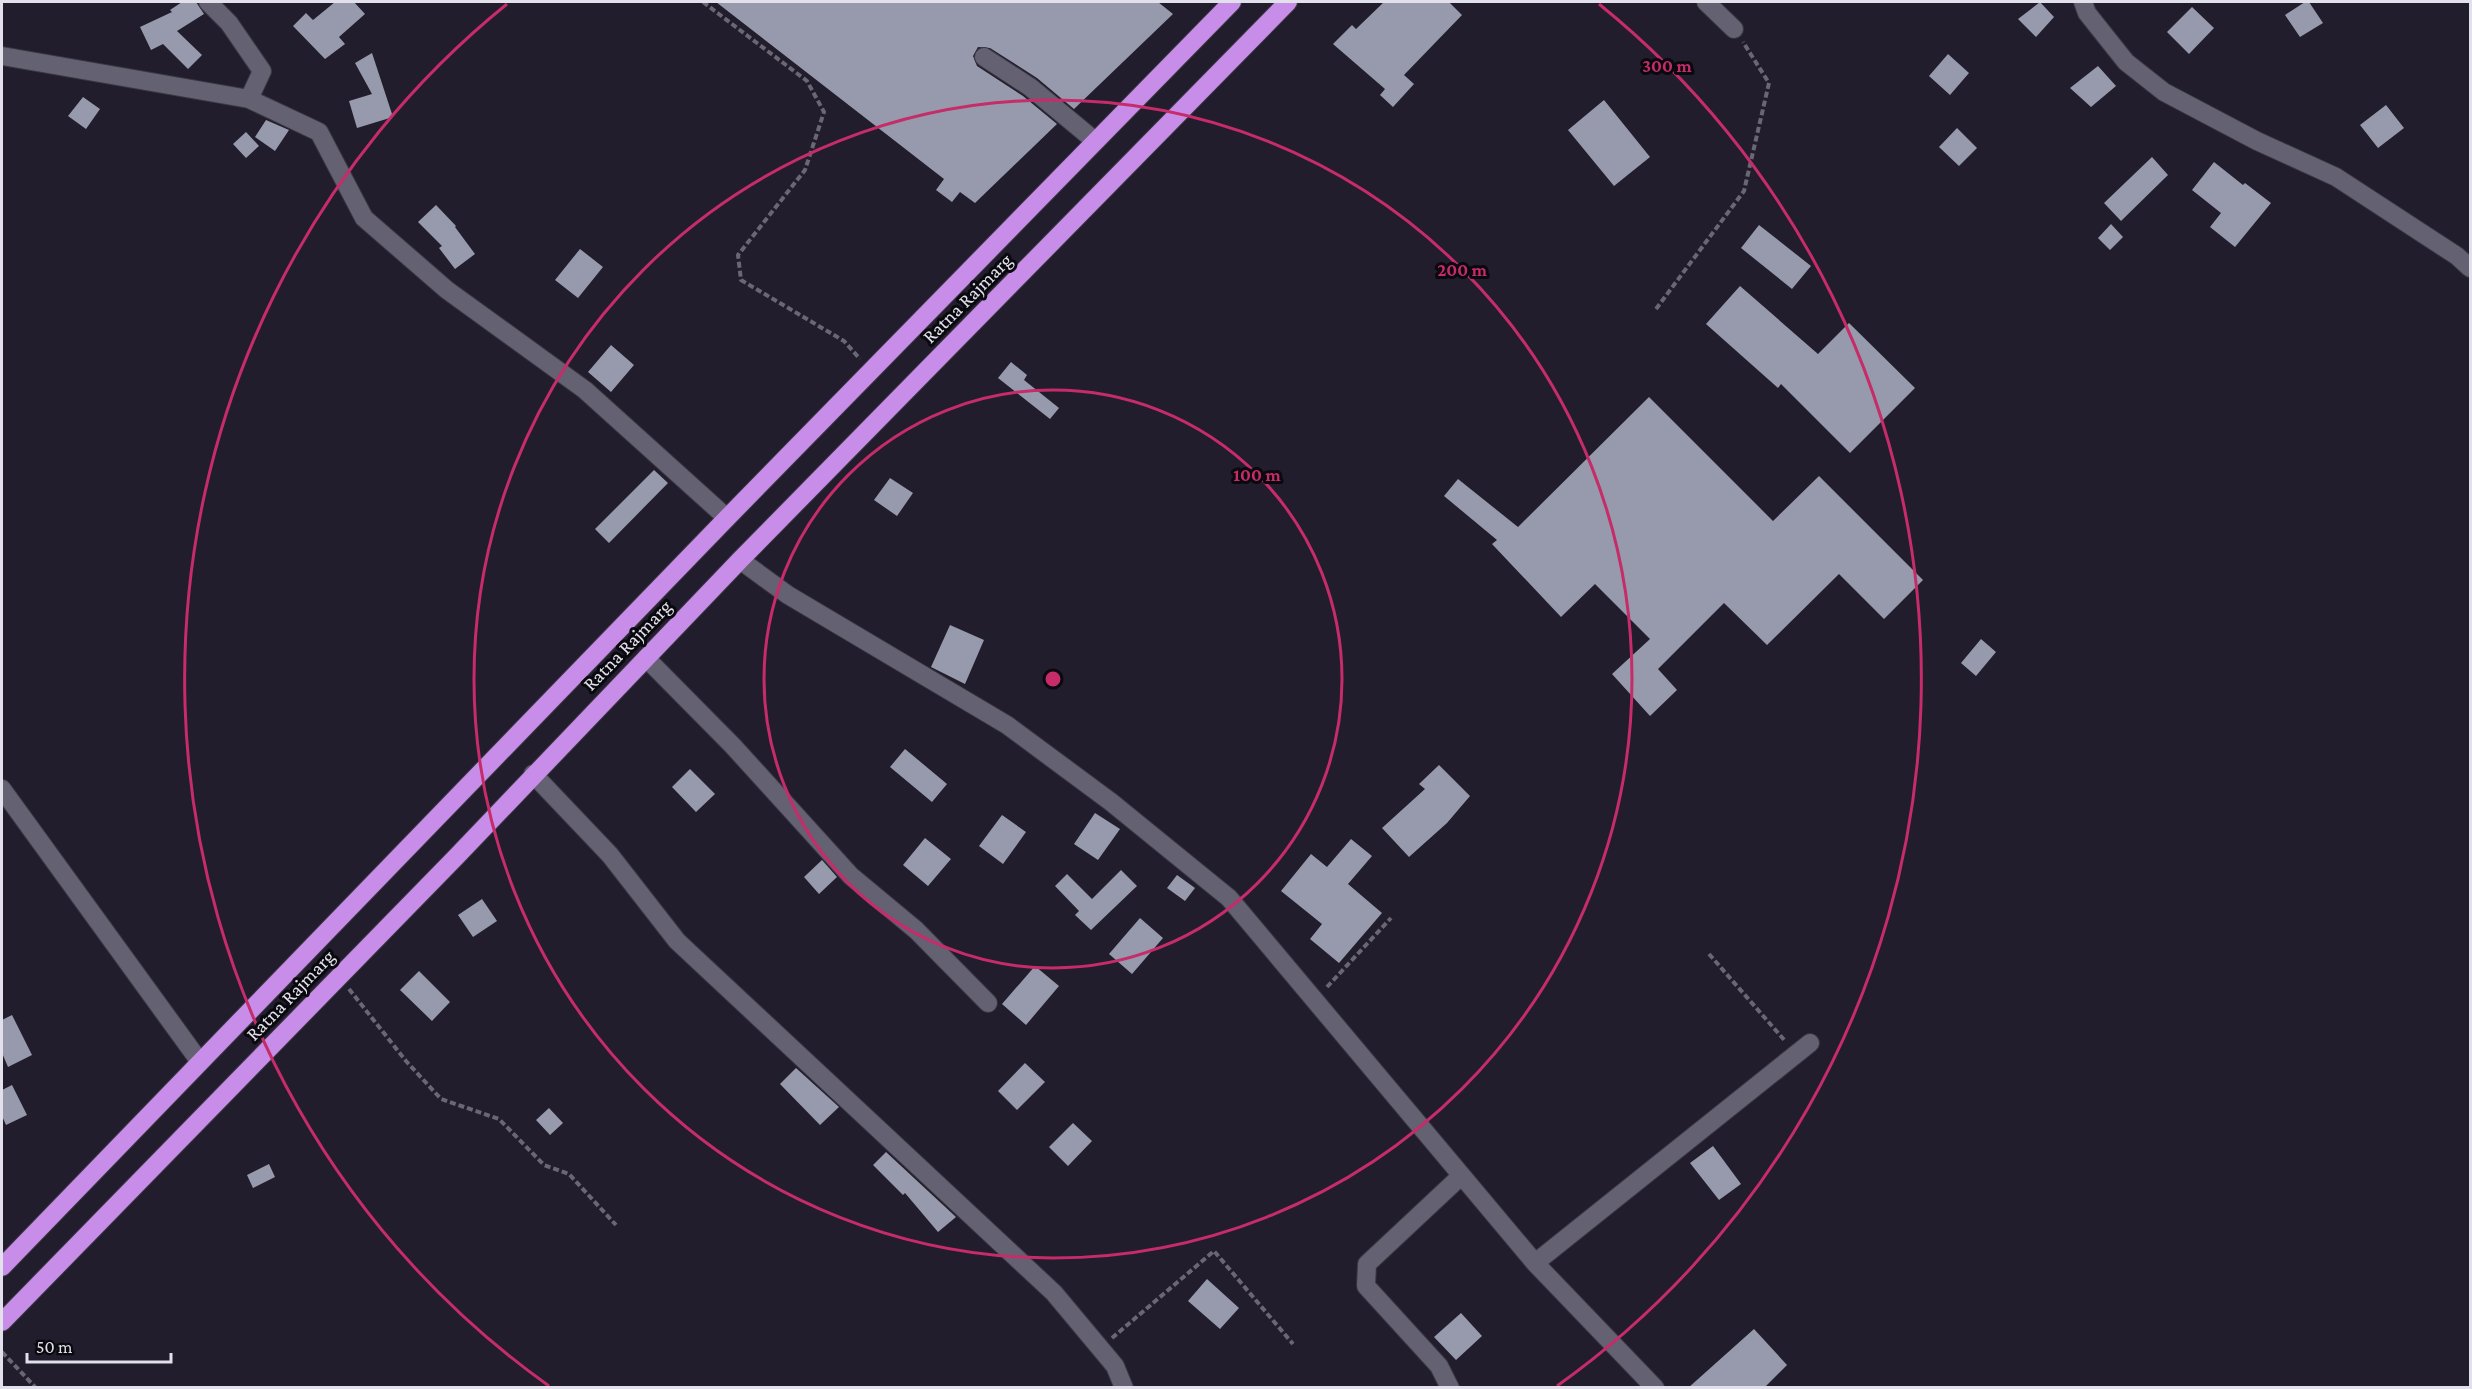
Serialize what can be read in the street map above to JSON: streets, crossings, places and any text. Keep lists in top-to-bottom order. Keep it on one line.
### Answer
{"streets":{"highway":["Ratna Rajmarg"]},"scale_bar":"50 m","rings":["300 m","200 m","100 m"]}
